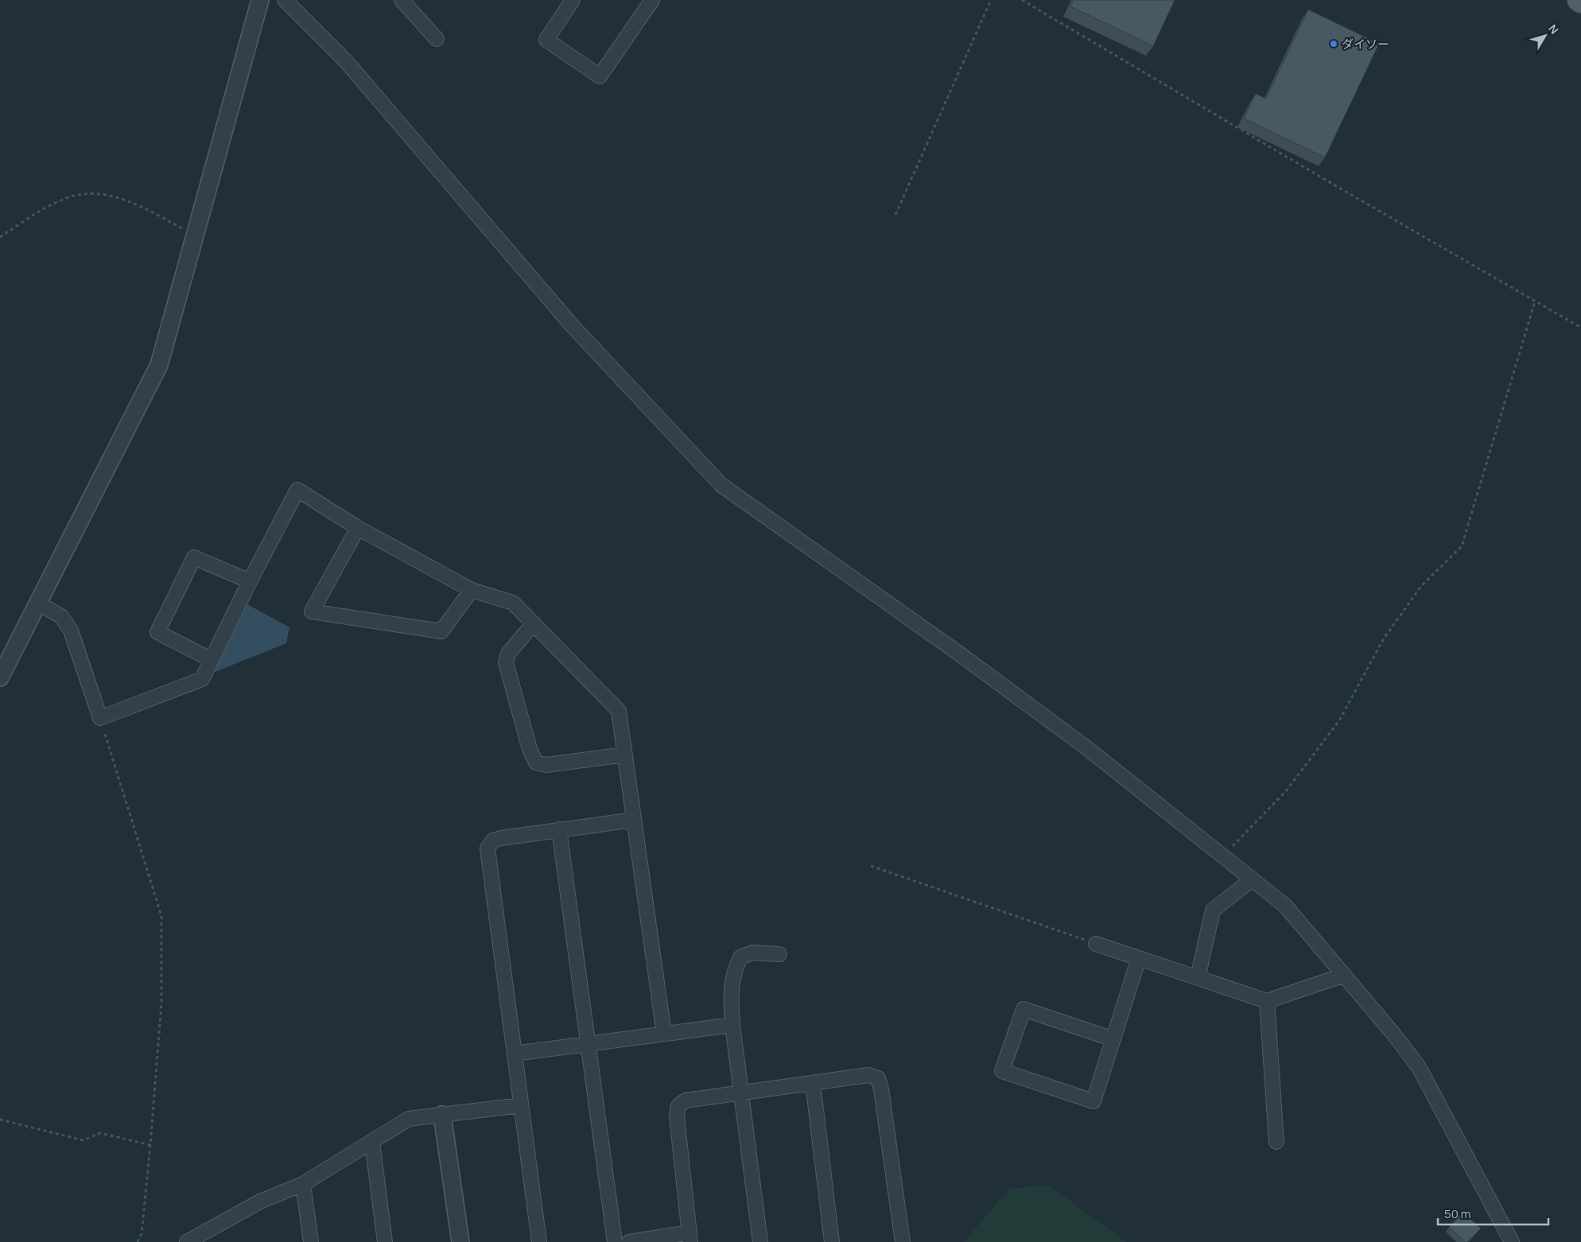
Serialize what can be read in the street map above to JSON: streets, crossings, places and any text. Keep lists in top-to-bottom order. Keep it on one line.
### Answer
{"places":["ダイソー"],"scale_bar":"50 m","north":"top right"}
